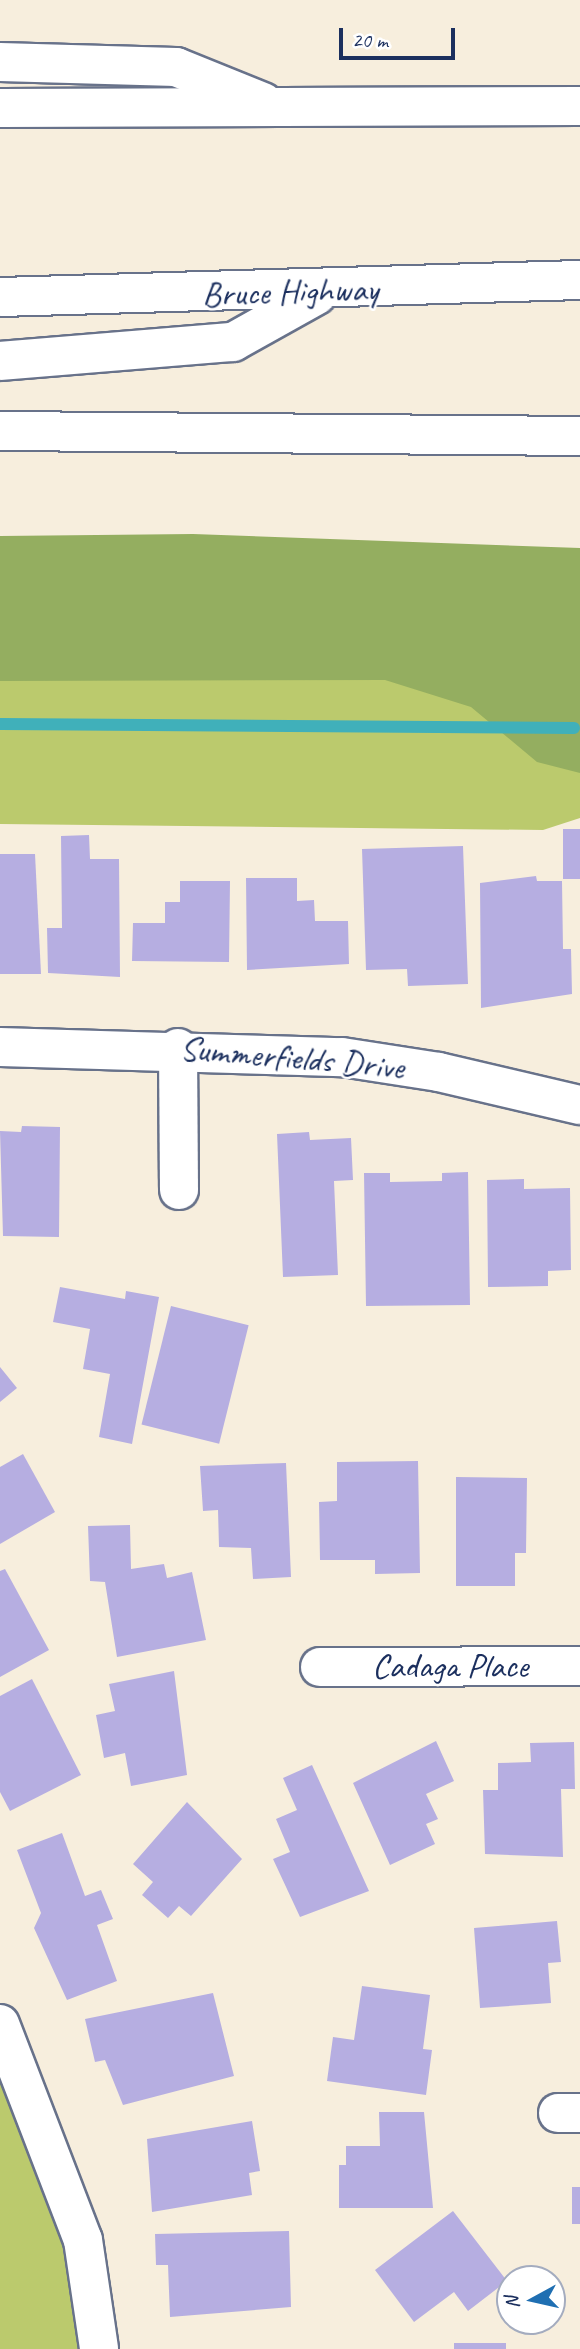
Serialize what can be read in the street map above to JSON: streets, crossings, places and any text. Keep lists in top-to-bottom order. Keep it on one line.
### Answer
{"streets":{"main road":["Bruce Highway","Summerfields Drive","Cadaga Place"]},"scale_bar":"20 m","north":"left"}
